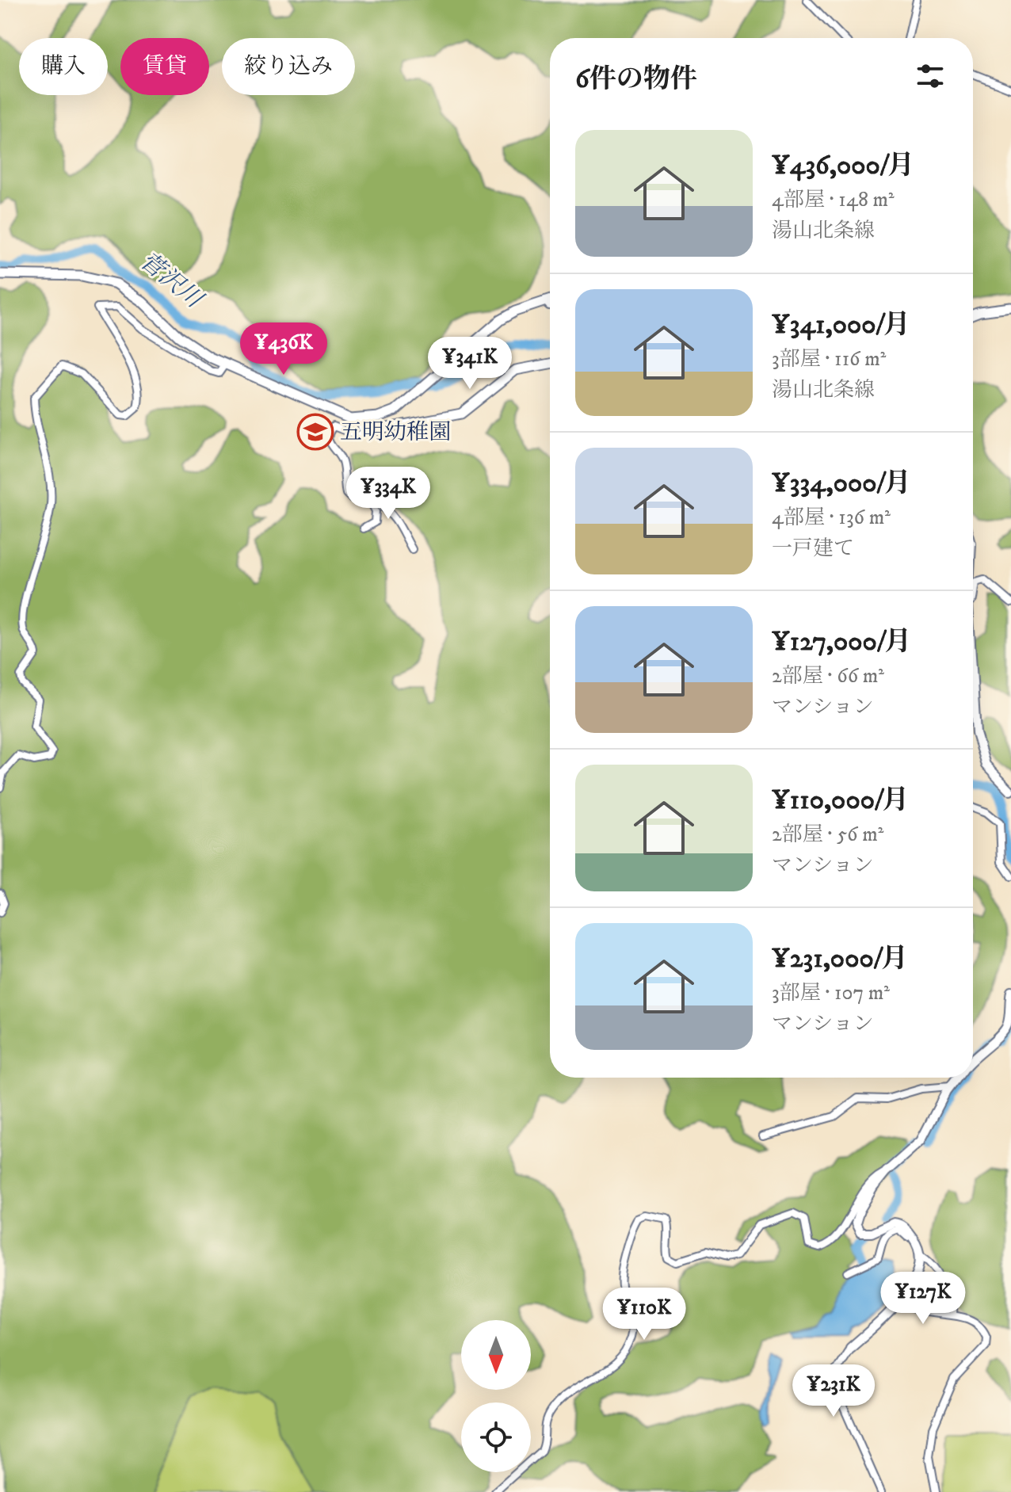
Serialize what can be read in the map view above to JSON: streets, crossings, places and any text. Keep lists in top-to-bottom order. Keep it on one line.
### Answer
{"water":["菅沢川"],"places":{"school or university":["五明幼稚園"]},"north":"bottom","page":{"chip":["購入","賃貸","絞り込み"],"heading":"6件の物件","list":[{"name":"¥436,000/月","note":"4部屋 · 148 m² · 湯山北条線"},{"name":"¥341,000/月","note":"3部屋 · 116 m² · 湯山北条線"},{"name":"¥334,000/月","note":"4部屋 · 136 m² · 一戸建て"},{"name":"¥127,000/月","note":"2部屋 · 66 m² · マンション"},{"name":"¥110,000/月","note":"2部屋 · 56 m² · マンション"},{"name":"¥231,000/月","note":"3部屋 · 107 m² · マンション"}],"price":["¥436K","¥341K","¥334K","¥127K","¥110K","¥231K"]}}
